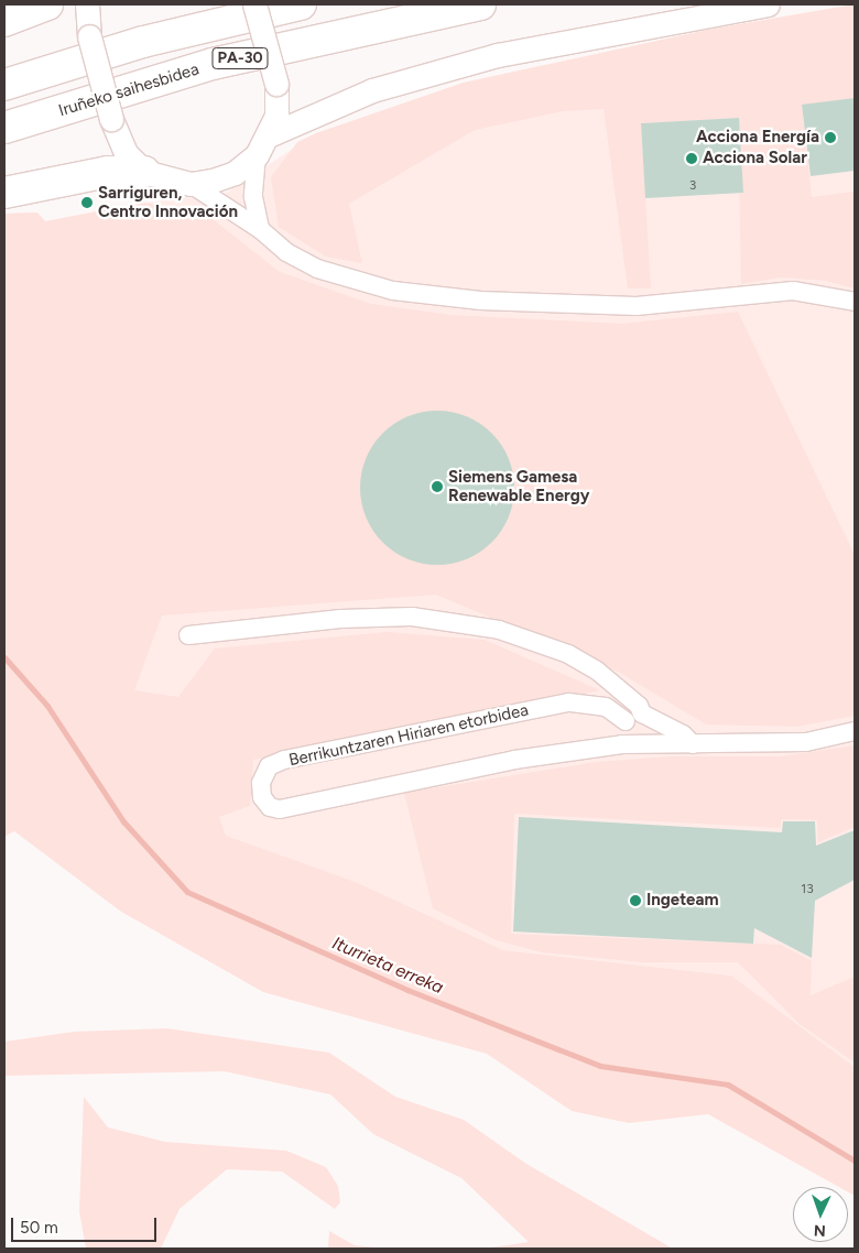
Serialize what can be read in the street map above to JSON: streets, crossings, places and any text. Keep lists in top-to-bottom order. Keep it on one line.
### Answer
{"streets":{"highway":["PA-30","Iruñeko saihesbidea"],"street":["Berrikuntzaren Hiriaren etorbidea"]},"water":["Iturrieta erreka"],"places":["Acciona Energía","Acciona Solar","Sarriguren, Centro Innovación","Siemens Gamesa Renewable Energy","Ingeteam"],"house_numbers":["3","13"],"scale_bar":"50 m","north":"bottom"}
